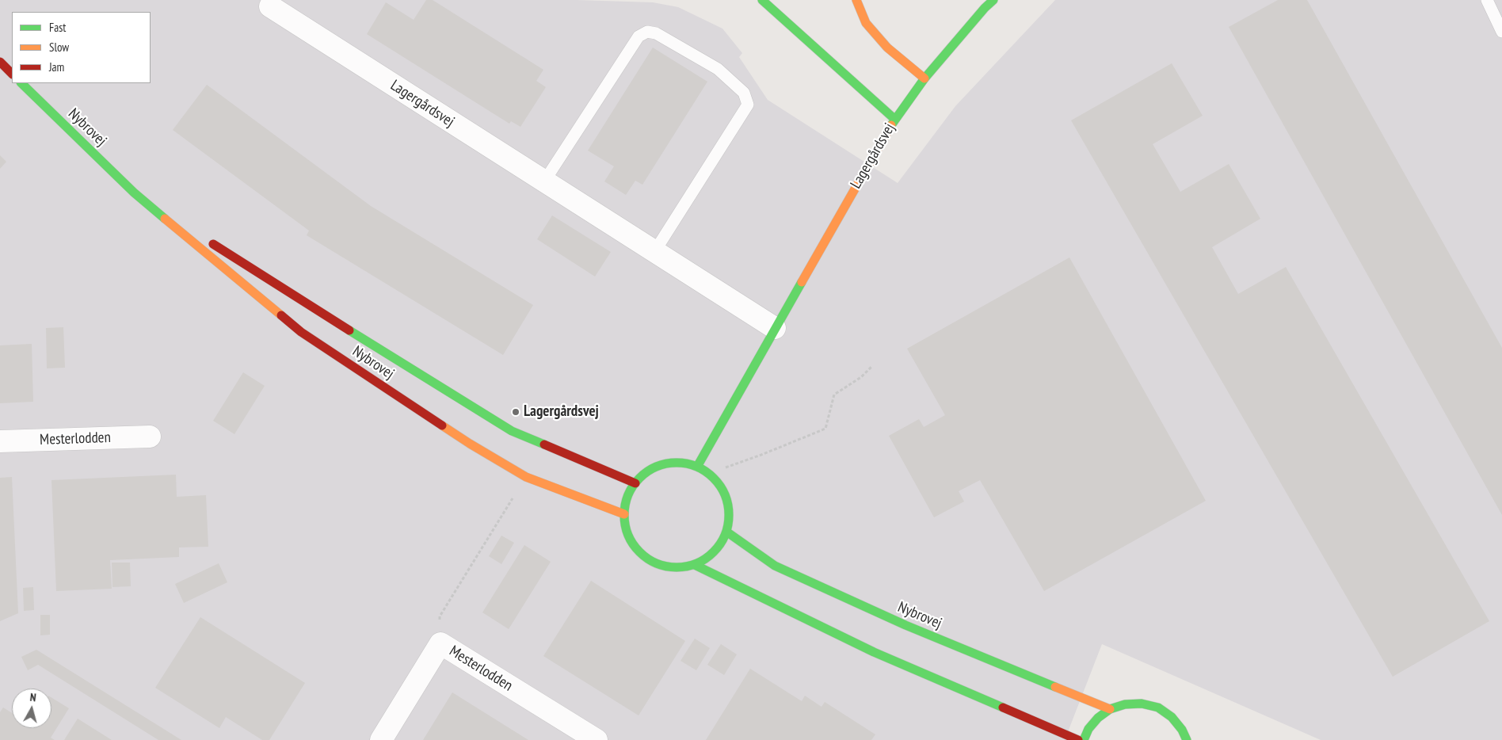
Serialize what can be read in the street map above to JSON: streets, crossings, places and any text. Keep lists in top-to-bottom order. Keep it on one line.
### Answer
{"streets":{"main road":["Lagergårdsvej","Nybrovej"],"street":["Mesterlodden"]},"crossings":[["Lagergårdsvej","Nybrovej"]],"places":["Lagergårdsvej"],"legend":["Fast","Slow","Jam"],"north":"top"}
